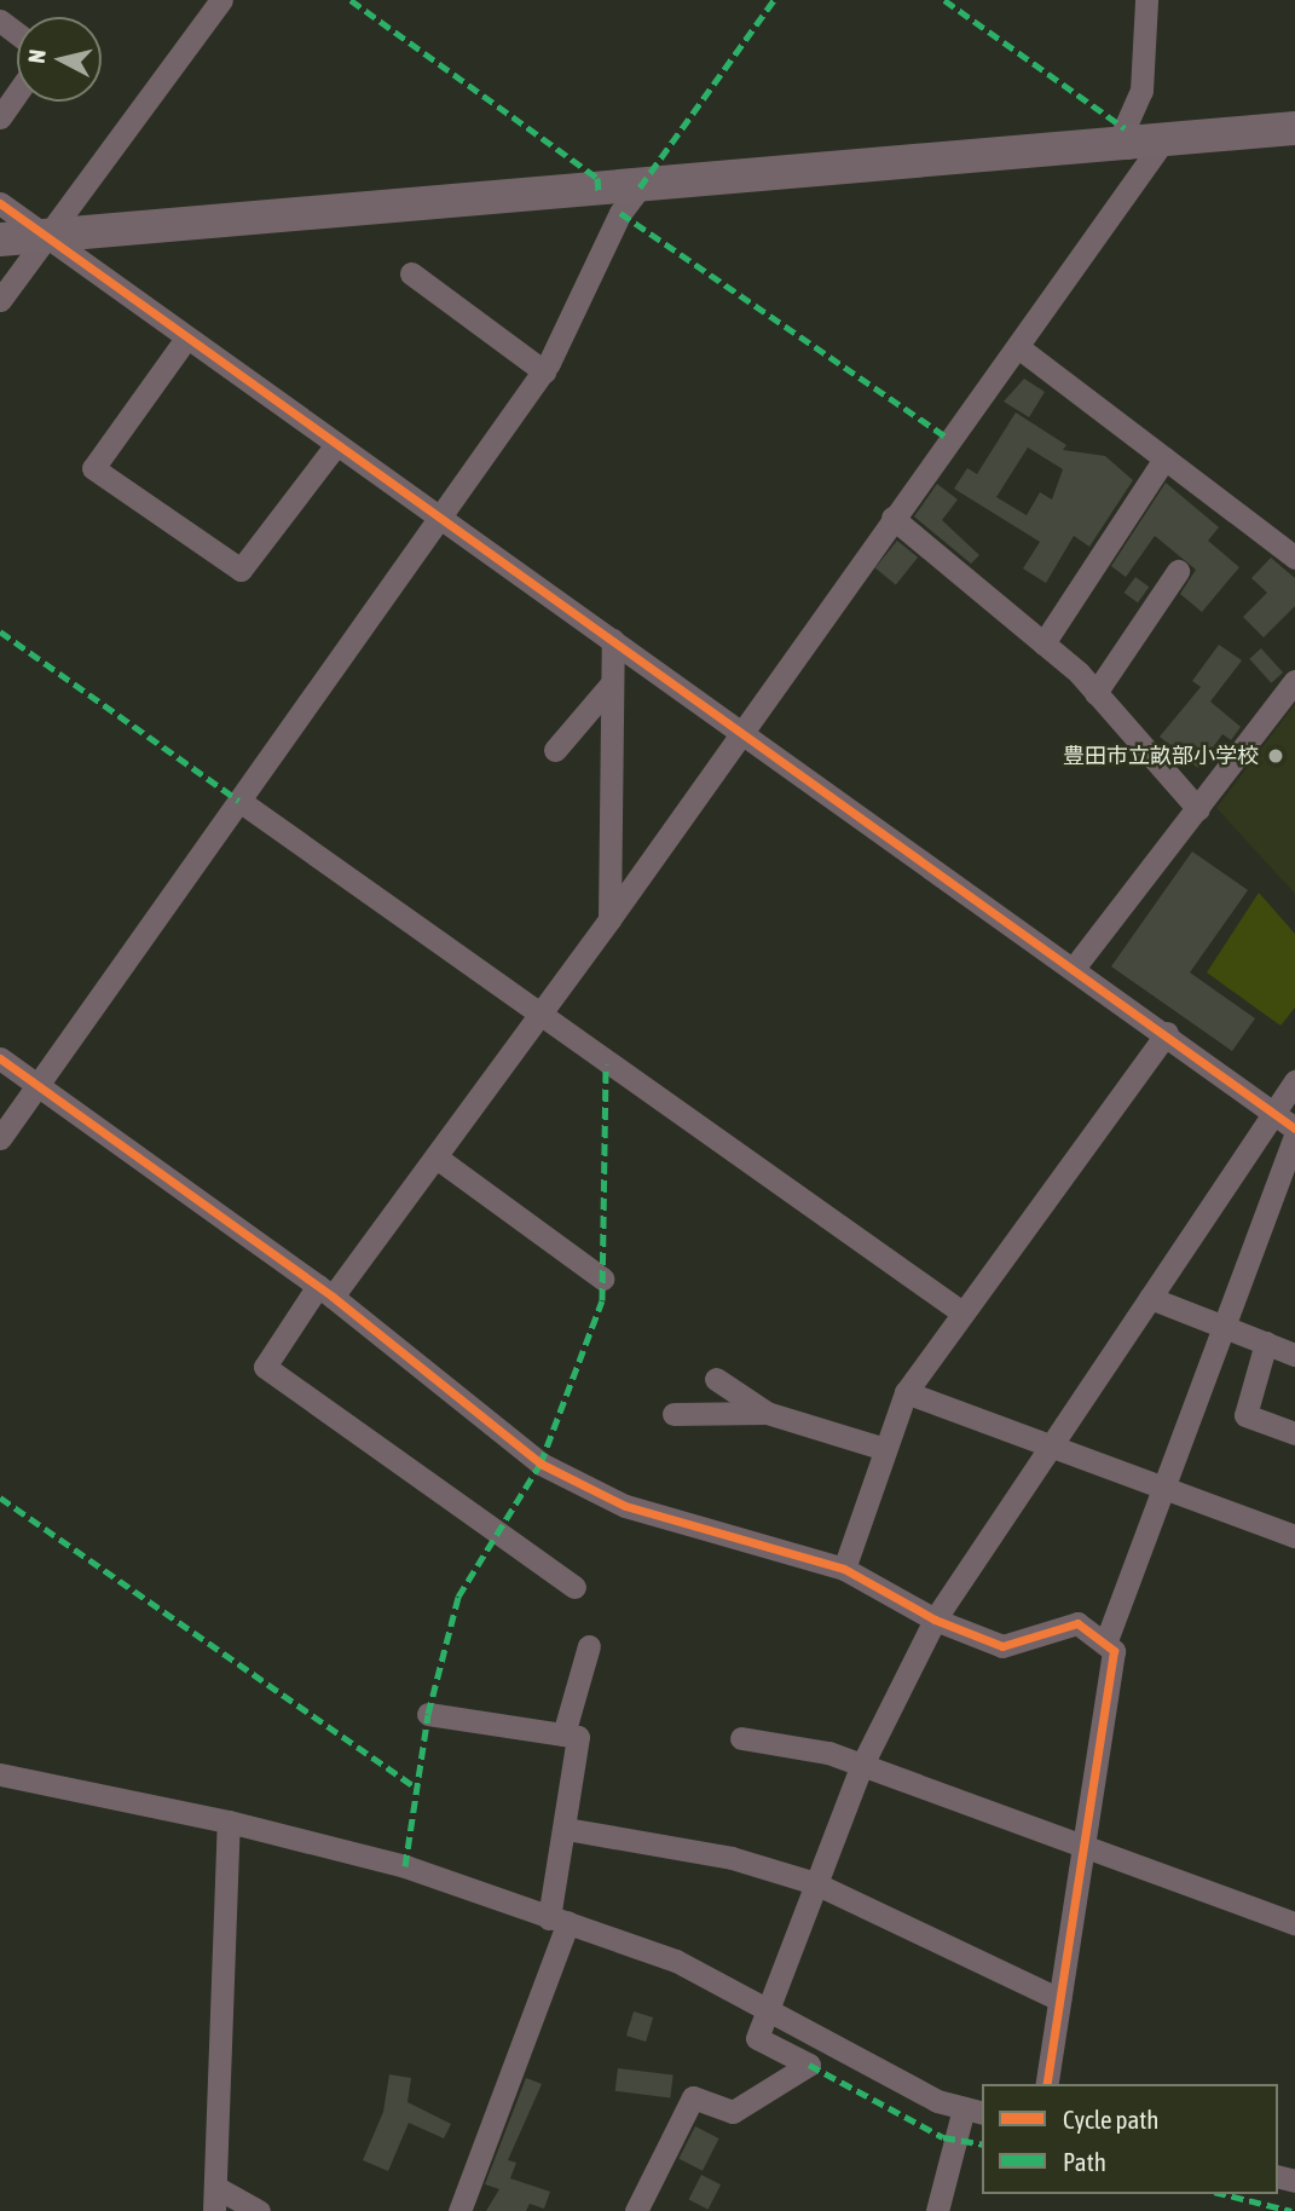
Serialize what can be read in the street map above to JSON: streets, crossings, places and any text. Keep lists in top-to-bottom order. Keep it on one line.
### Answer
{"places":["豊田市立畝部小学校"],"legend":["Cycle path","Path"],"north":"left"}
